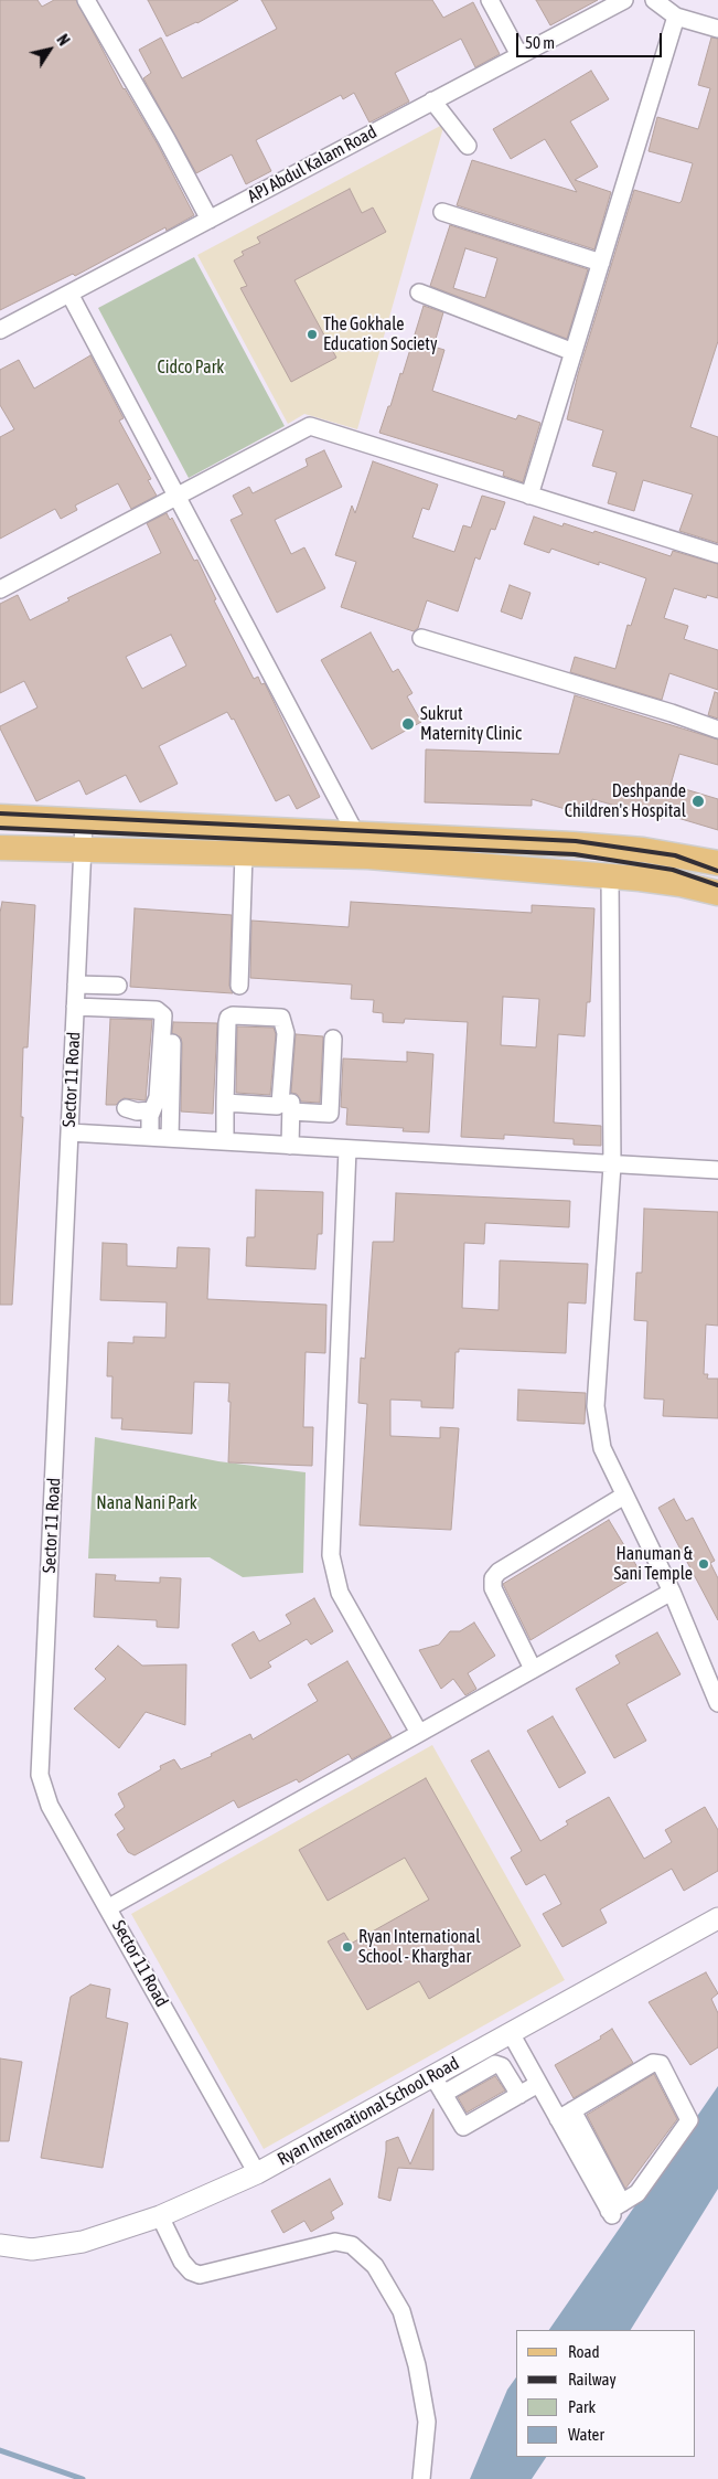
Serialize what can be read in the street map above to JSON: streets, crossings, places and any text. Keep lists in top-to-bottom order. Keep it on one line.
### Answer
{"streets":{"street":["APJ Abdul Kalam Road","Sector 11 Road","Ryan International School Road"]},"crossings":[["Sector 11 Road","Ryan International School Road"]],"parks":["Cidco Park","Nana Nani Park"],"places":["The Gokhale Education Society","Sukrut Maternity Clinic","Deshpande Children's Hospital","Hanuman & Sani Temple","Ryan International School - Kharghar"],"legend":["Road","Railway","Park","Water"],"scale_bar":"50 m","north":"top right"}
